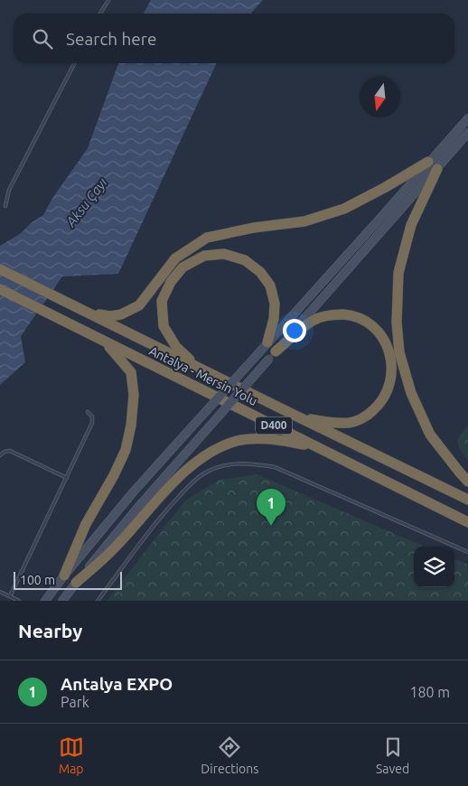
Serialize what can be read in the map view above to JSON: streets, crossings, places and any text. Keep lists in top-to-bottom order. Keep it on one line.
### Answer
{"streets":{"highway":["Antalya - Mersin Yolu","D400"]},"water":["Aksu Çayı"],"scale_bar":"100 m","north":"bottom","page":{"search":"Search here","pins":"1","scale":"100 m","heading":"Nearby","list":[{"mark":"1","name":"Antalya EXPO","note":"Park","value":"180 m"}],"nav":["Map","Directions","Saved"]}}
